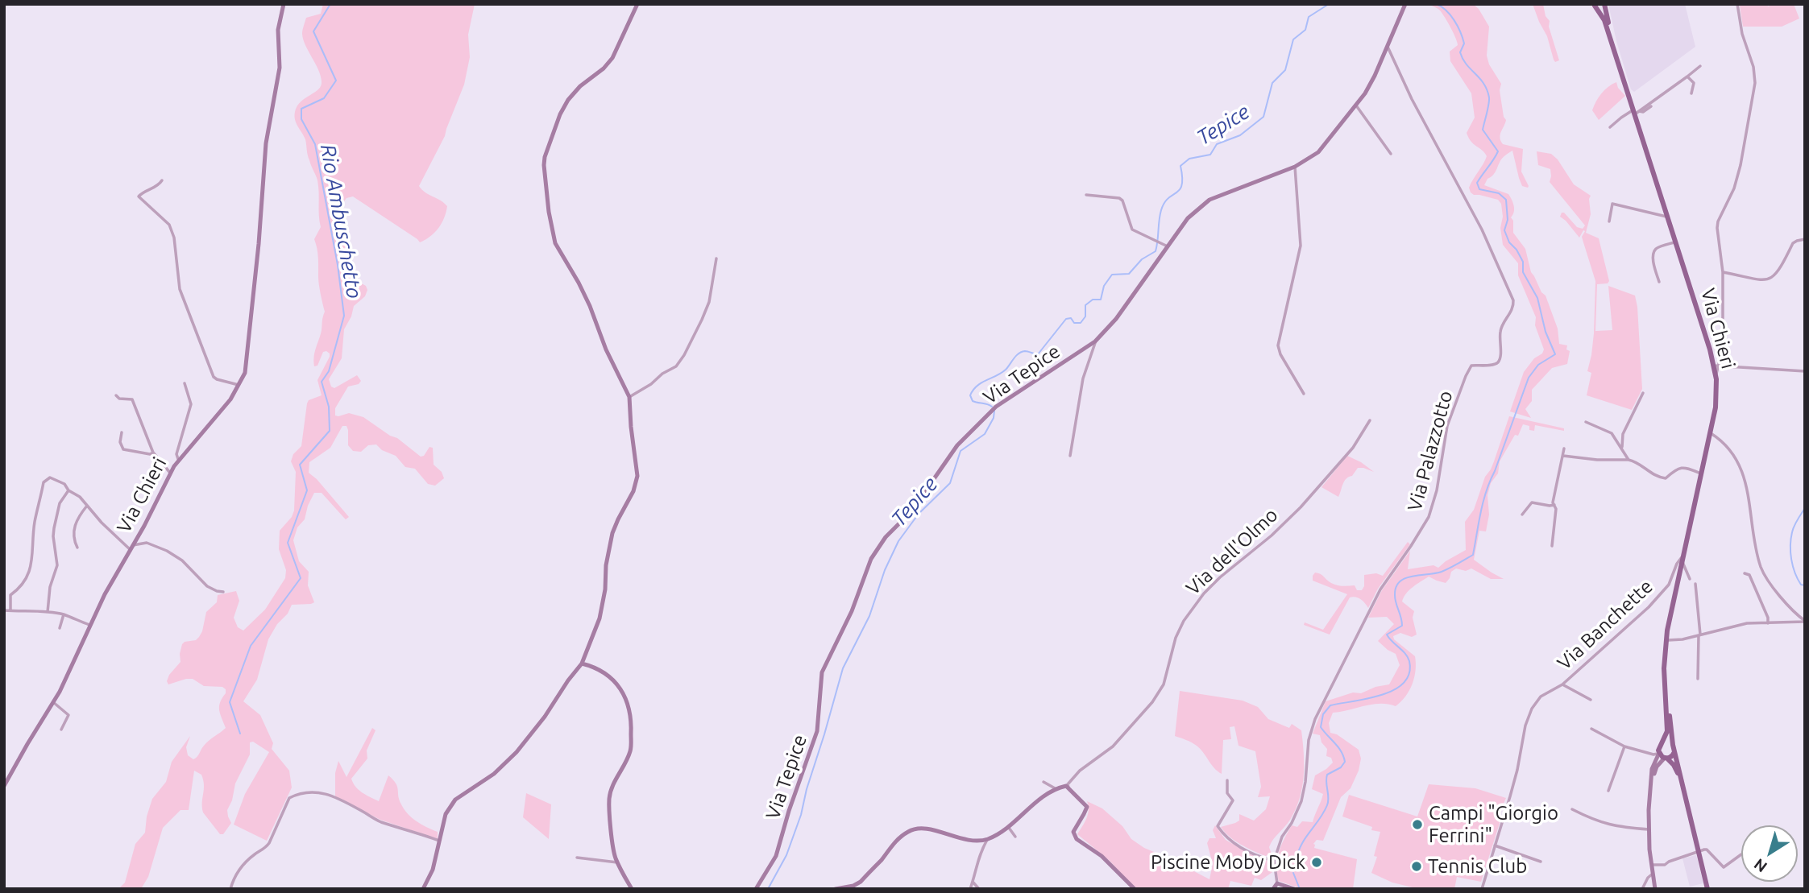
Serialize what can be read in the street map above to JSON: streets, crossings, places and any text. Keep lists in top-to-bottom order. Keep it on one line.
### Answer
{"streets":{"main road":["Via Chieri"],"street":["Via Tepice","Via Palazzotto","Via dell'Olmo","Via Banchette"]},"crossings":[["Via Chieri","Via Banchette"],["Via Tepice","Via Palazzotto"]],"water":["Tepice","Rio Ambuschetto"],"places":["Campi \"Giorgio Ferrini\"","Piscine Moby Dick","Tennis Club"],"north":"bottom left"}
